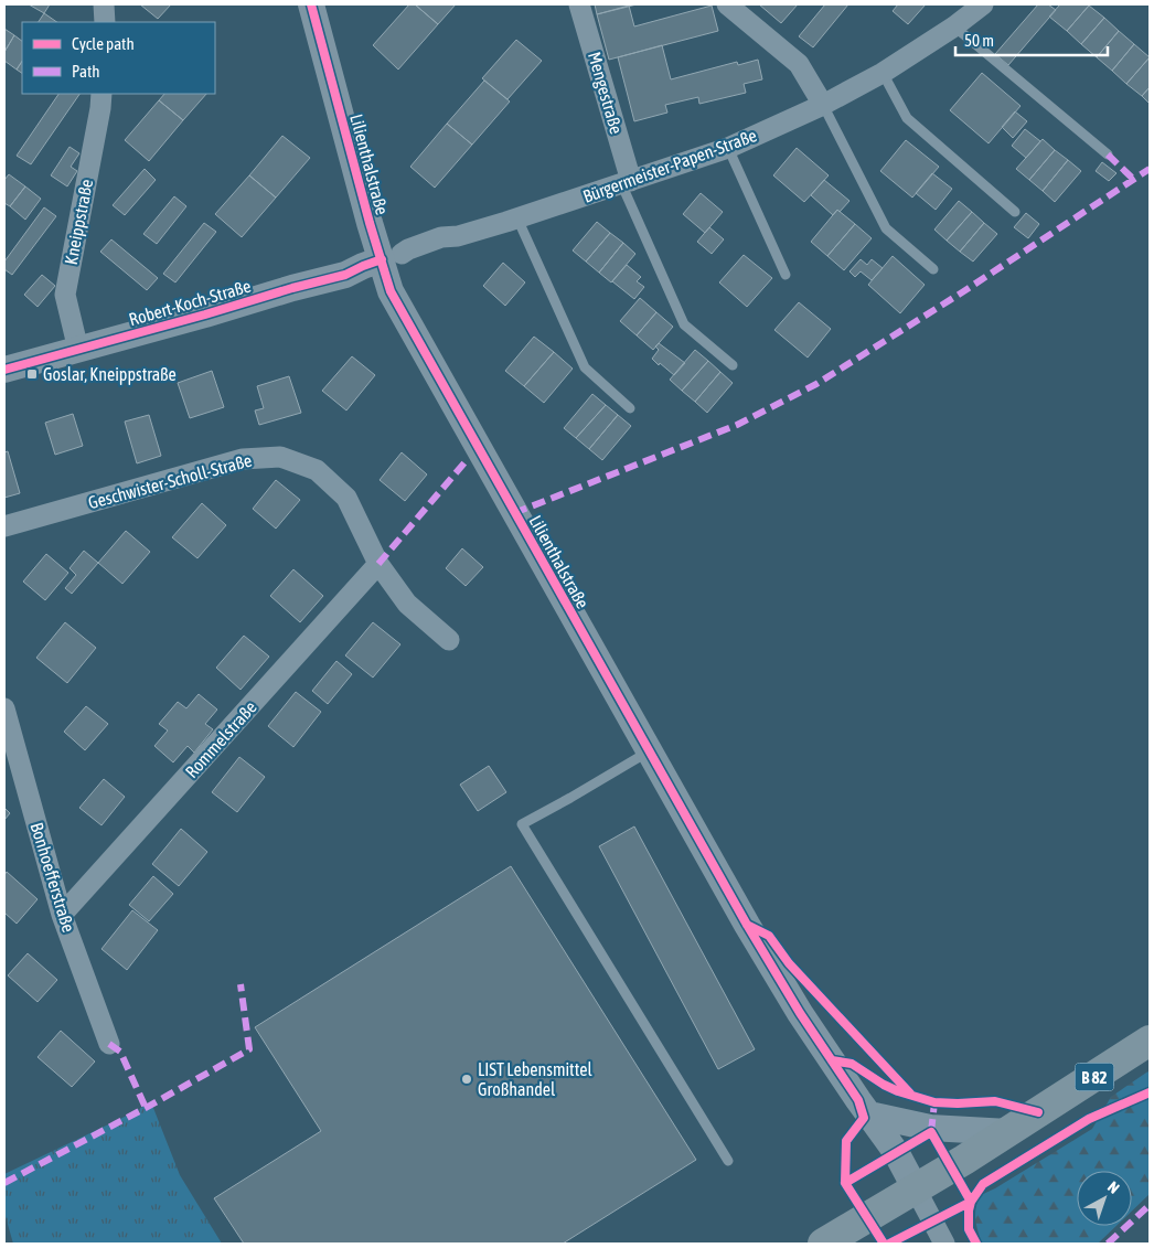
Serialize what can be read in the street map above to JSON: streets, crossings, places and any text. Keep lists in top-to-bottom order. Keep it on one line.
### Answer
{"streets":{"main road":["B 82"],"street":["Mengestraße","Lilienthalstraße","Bürgermeister-Papen-Straße","Kneippstraße","Robert-Koch-Straße","Geschwister-Scholl-Straße","Rommelstraße","Bonhoefferstraße"]},"crossings":[["Mengestraße","Bürgermeister-Papen-Straße"],["Lilienthalstraße","Bürgermeister-Papen-Straße"],["Lilienthalstraße","Robert-Koch-Straße"],["Lilienthalstraße","B 82"],["Bürgermeister-Papen-Straße","Robert-Koch-Straße"],["Kneippstraße","Robert-Koch-Straße"],["Geschwister-Scholl-Straße","Rommelstraße"],["Rommelstraße","Bonhoefferstraße"]],"places":{"transit":["Goslar, Kneippstraße"],"other":["LIST Lebensmittel Großhandel"]},"legend":["Cycle path","Path"],"scale_bar":"50 m","north":"top right"}
